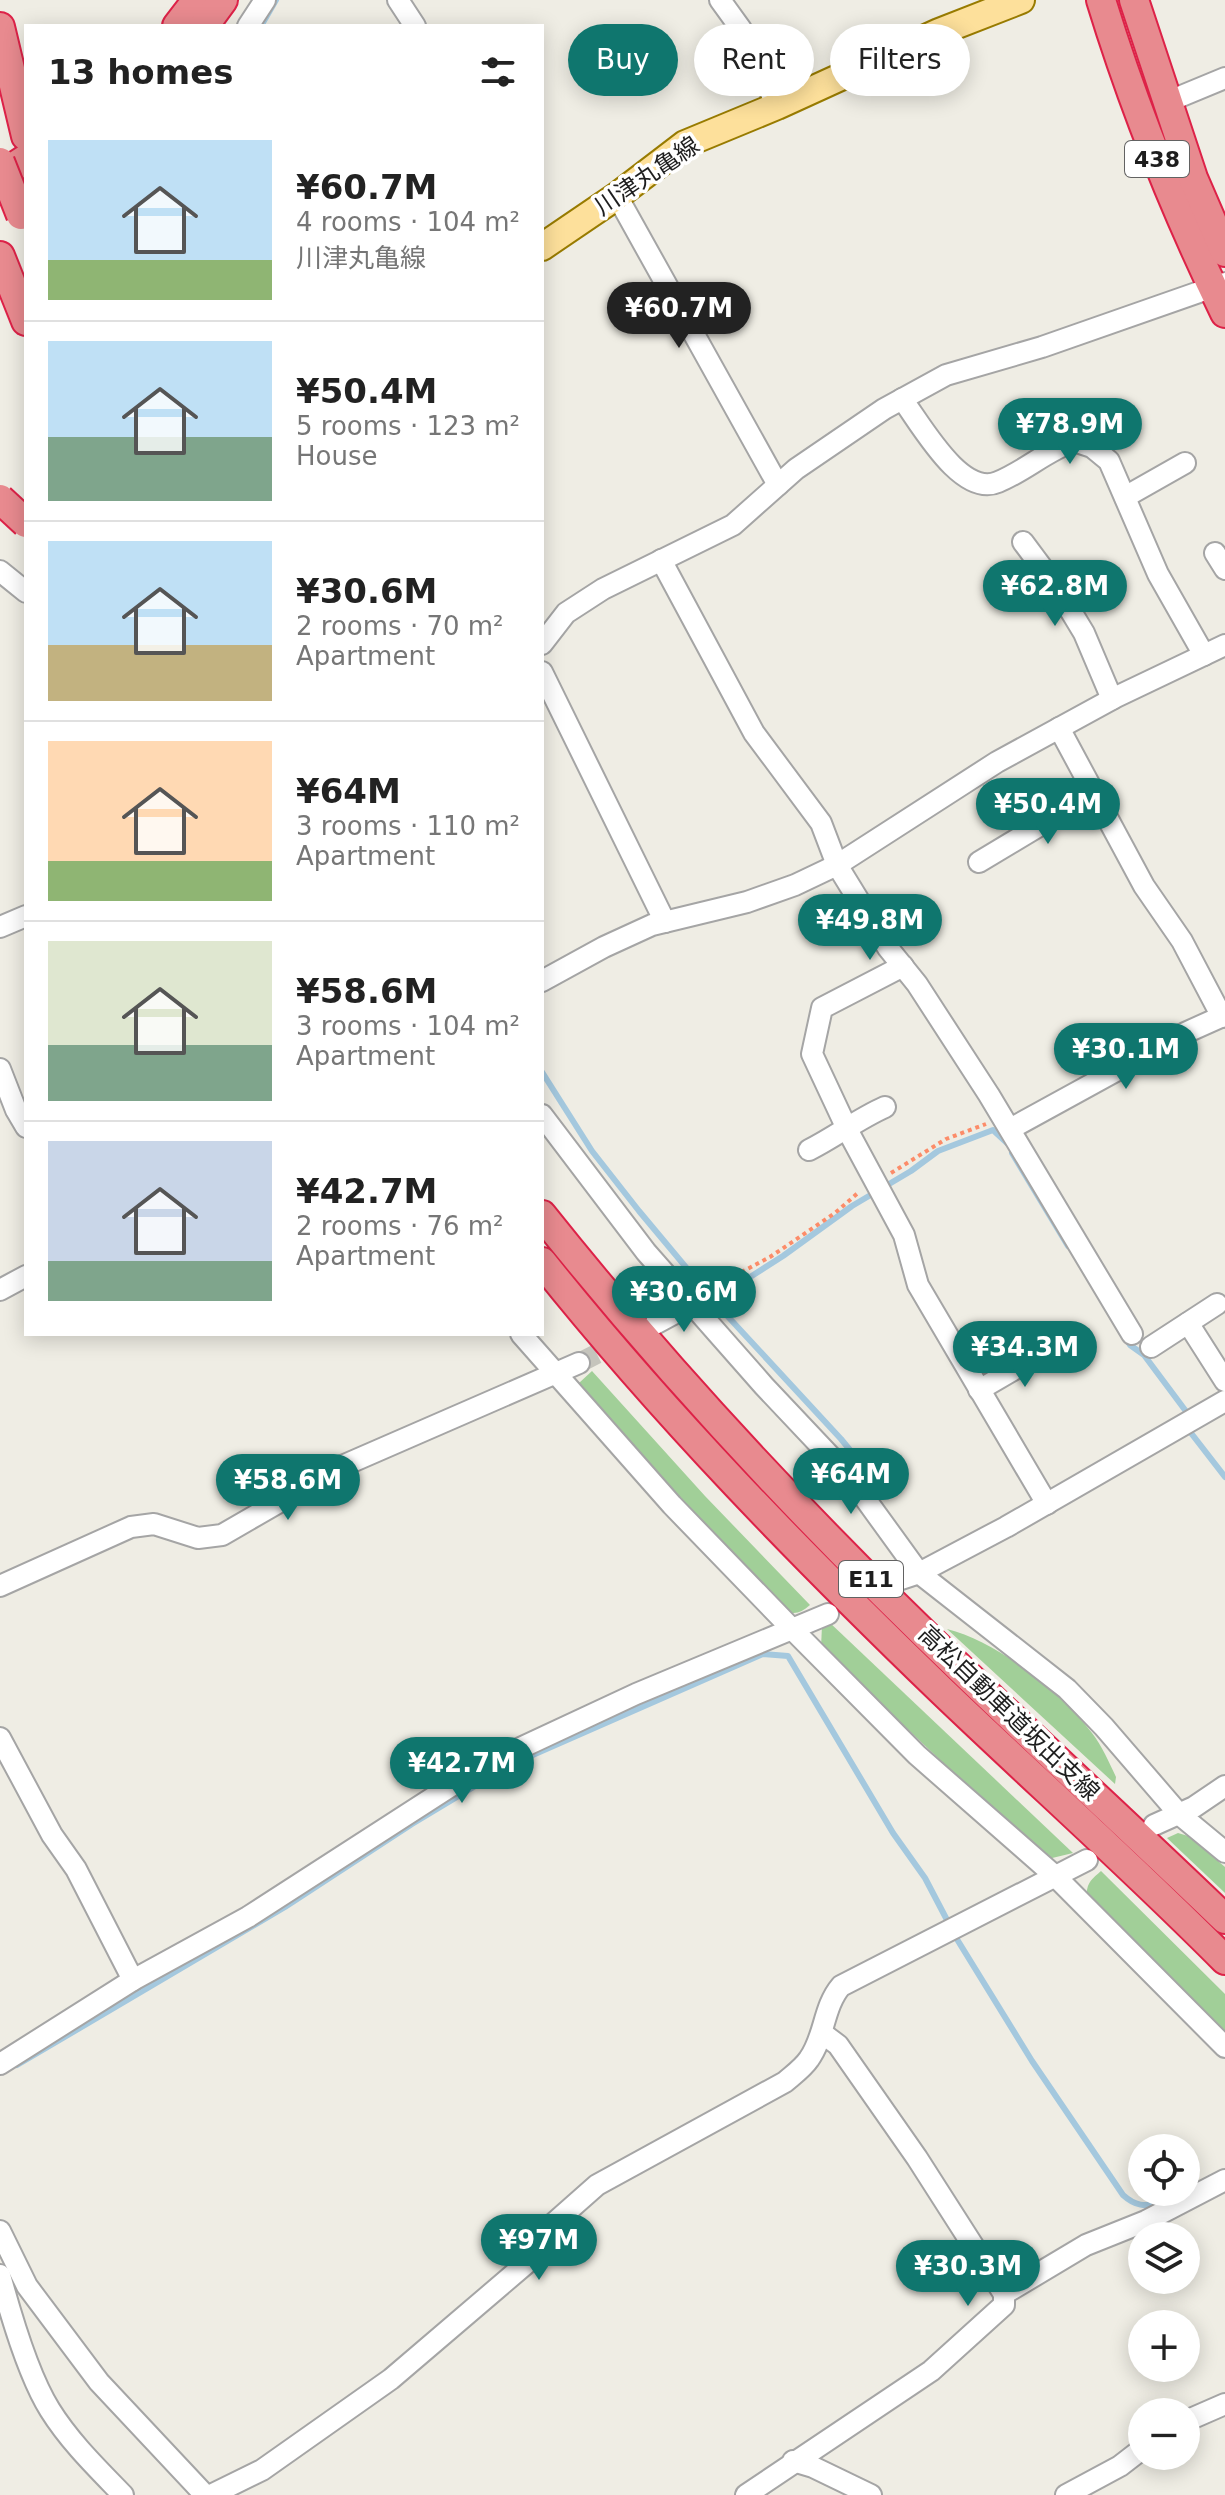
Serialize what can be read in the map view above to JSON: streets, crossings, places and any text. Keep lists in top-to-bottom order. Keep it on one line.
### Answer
{"streets":{"highway":["438","E11","高松自動車道坂出支線"],"main road":["川津丸亀線"]},"page":{"chip":["Buy","Rent","Filters"],"heading":"13 homes","list":[{"name":"¥60.7M","note":"4 rooms · 104 m² · 川津丸亀線"},{"name":"¥50.4M","note":"5 rooms · 123 m² · House"},{"name":"¥30.6M","note":"2 rooms · 70 m² · Apartment"},{"name":"¥64M","note":"3 rooms · 110 m² · Apartment"},{"name":"¥58.6M","note":"3 rooms · 104 m² · Apartment"},{"name":"¥42.7M","note":"2 rooms · 76 m² · Apartment"}],"price":["¥60.7M","¥78.9M","¥62.8M","¥50.4M","¥49.8M","¥30.1M","¥30.6M","¥34.3M","¥64M","¥58.6M","¥42.7M","¥97M","¥30.3M"],"map_buttons":["+","−"]}}
